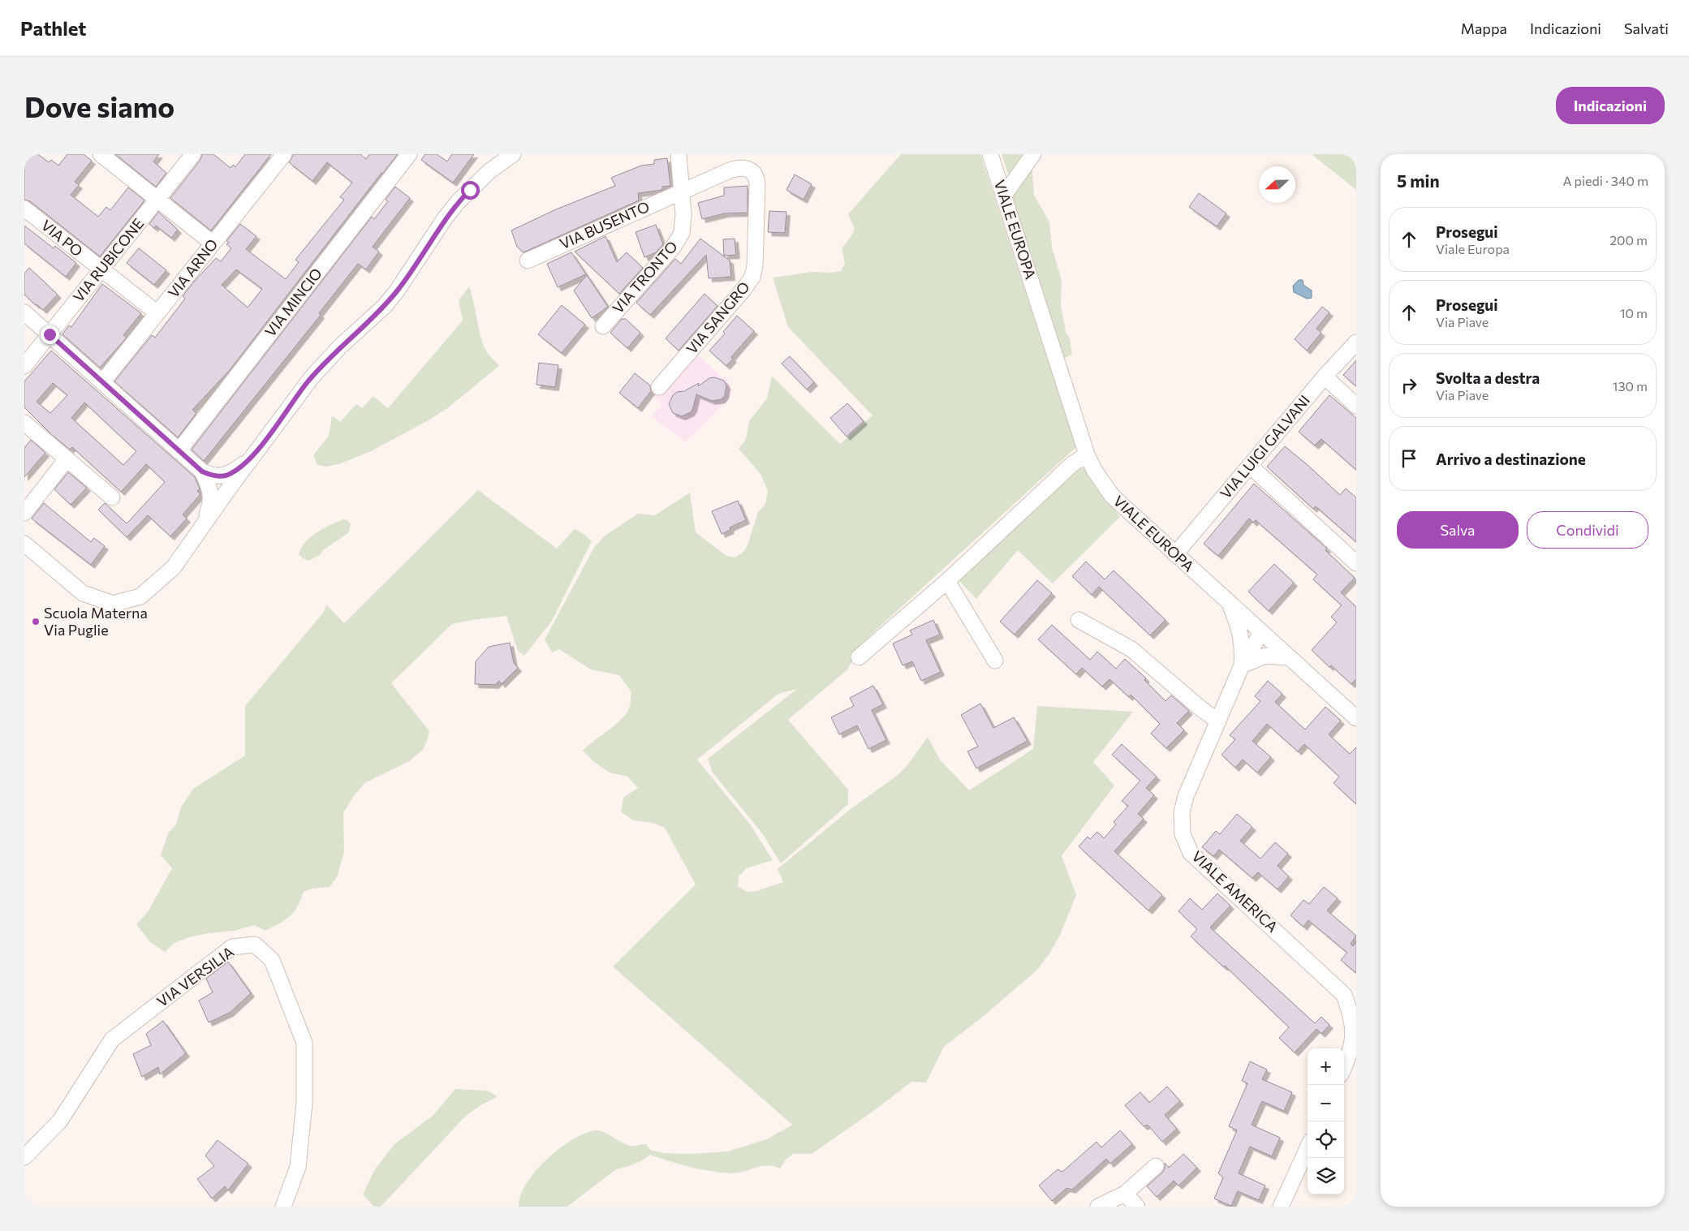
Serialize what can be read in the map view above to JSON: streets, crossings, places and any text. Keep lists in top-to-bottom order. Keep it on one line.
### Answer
{"streets":{"street":["VIA BUSENTO","VIALE EUROPA","VIA PO","VIA RUBICONE","VIA ARNO","VIA TRONTO","VIA MINCIO","VIA SANGRO","VIA LUIGI GALVANI","VIALE AMERICA","VIA VERSILIA"]},"crossings":[["VIA BUSENTO","VIA TRONTO"],["VIA BUSENTO","VIA SANGRO"],["VIALE EUROPA","VIA LUIGI GALVANI"],["VIALE EUROPA","VIALE AMERICA"],["VIA PO","VIA RUBICONE"],["VIA PO","VIA ARNO"],["VIA TRONTO","VIA SANGRO"]],"places":["Scuola Materna Via Puglie"],"north":"left","page":{"header":"Pathlet","nav":["Mappa","Indicazioni","Salvati"],"buttons":["Indicazioni",["Salva","Condividi"]],"title":"Dove siamo","heading":["5 min","A piedi · 340 m"],"list":[["Prosegui","Viale Europa","200 m"],["Prosegui","Via Piave","10 m"],["Svolta a destra","Via Piave","130 m"],"Arrivo a destinazione"],"map_buttons":["+","−"]}}
